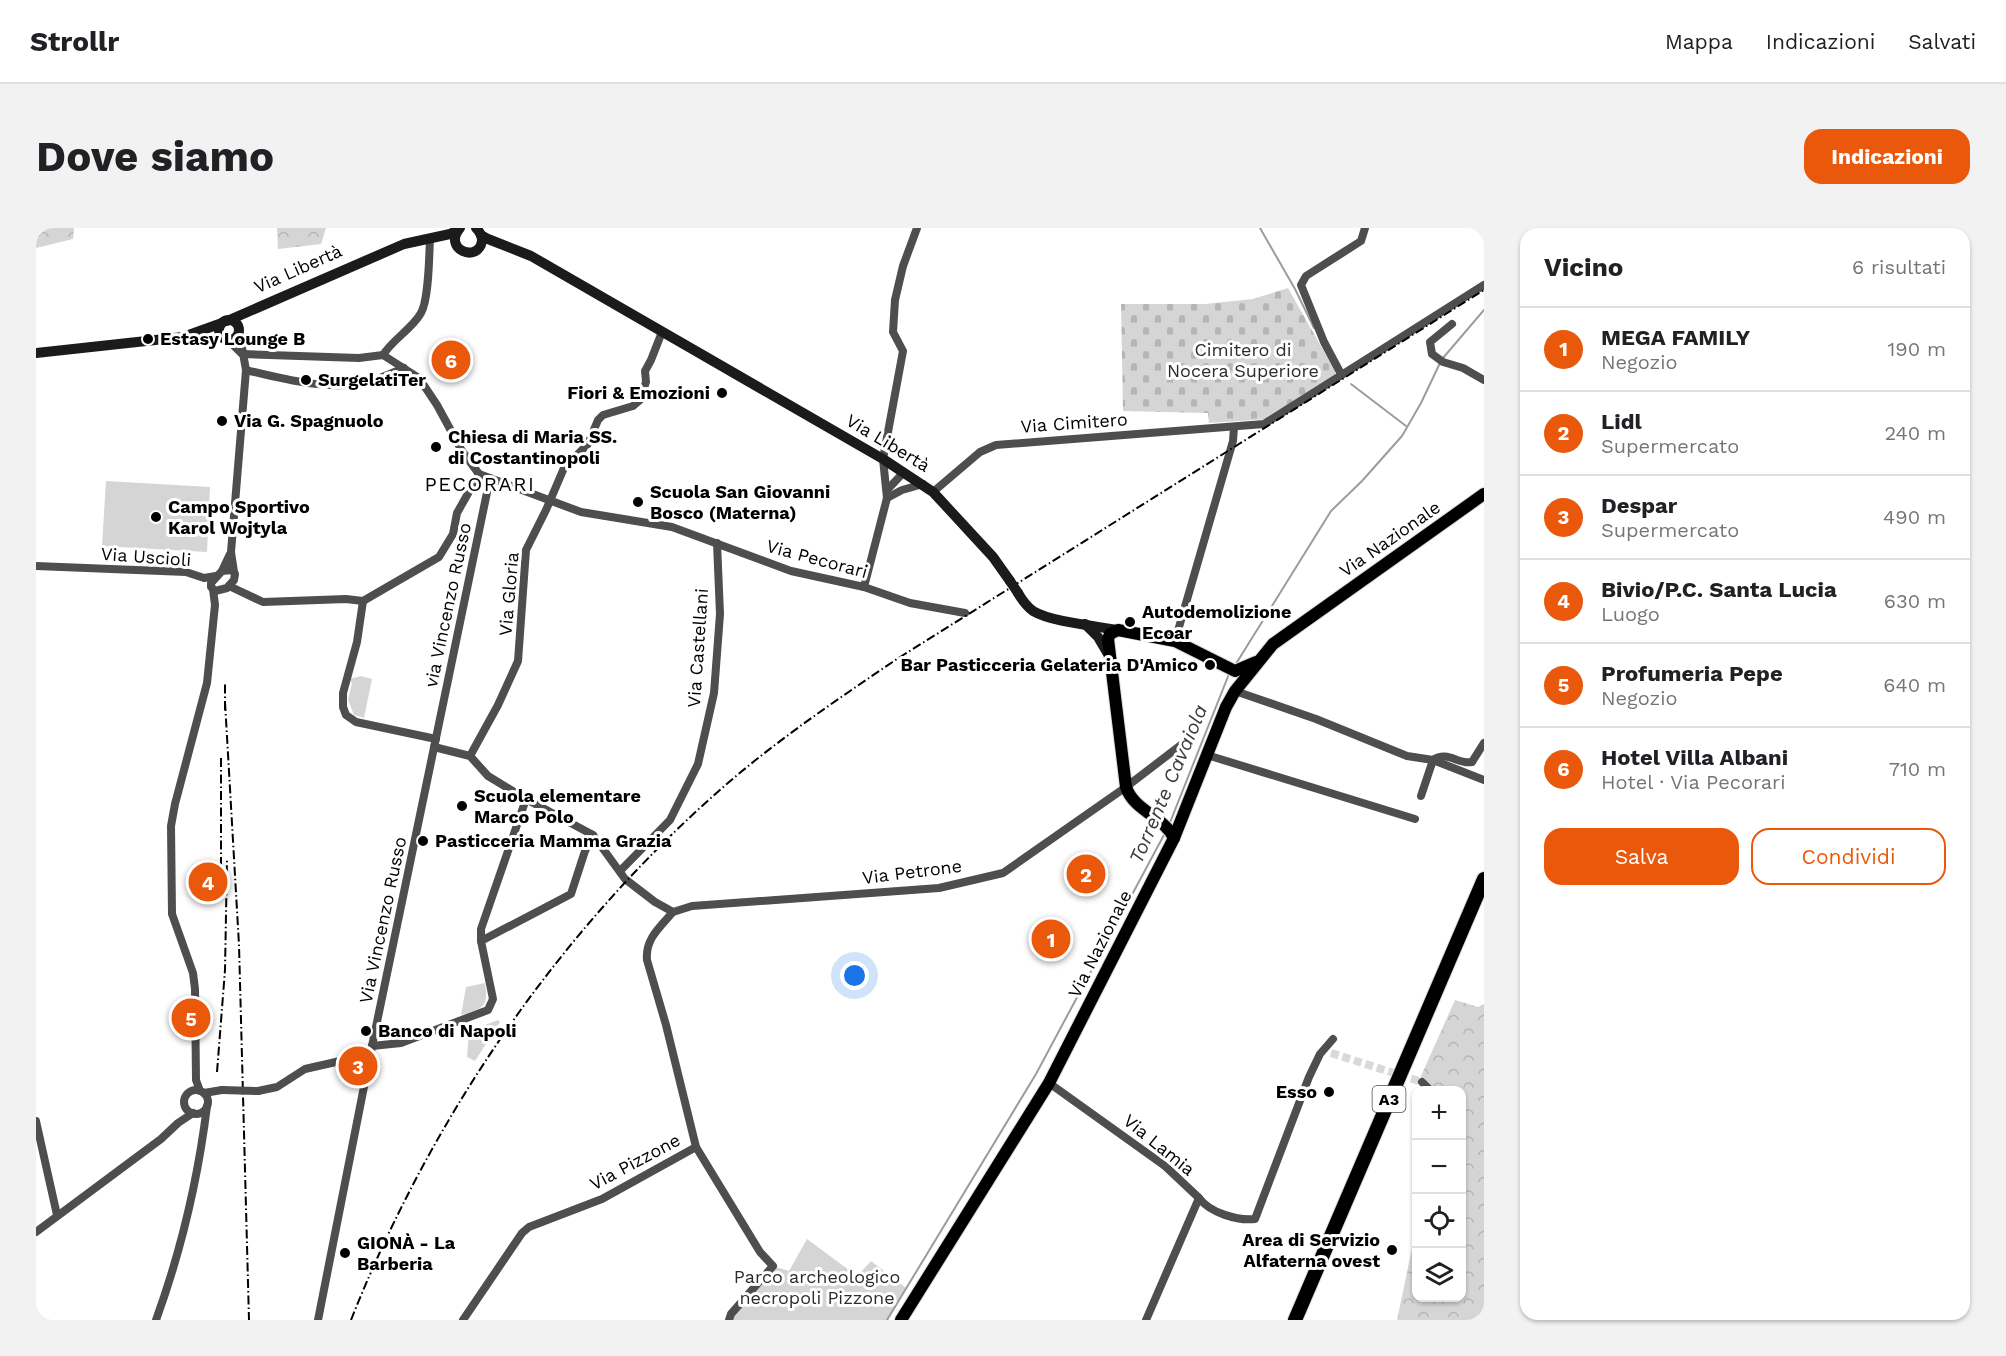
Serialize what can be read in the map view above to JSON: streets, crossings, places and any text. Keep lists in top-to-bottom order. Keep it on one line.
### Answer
{"streets":{"highway":["A3"],"main road":["Via Libertà","Via Nazionale"],"street":["Via Cimitero","Via Uscioli","Via Pecorari","Via Gloria","via Vincenzo Russo","Via Castellani","Via Petrone","Via Vincenzo Russo","Via Lamia","Via Pizzone"]},"crossings":[["Via Libertà","Via Cimitero"],["Via Libertà","Via Gloria"],["Via Nazionale","Via Lamia"],["Via Pecorari","Via Gloria"],["Via Pecorari","via Vincenzo Russo"],["Via Pecorari","Via Castellani"],["via Vincenzo Russo","Via Vincenzo Russo"],["Via Petrone","Via Pizzone"]],"districts":["PECORARI"],"water":["Torrente Cavaiola"],"parks":["Cimitero di Nocera Superiore","Parco archeologico necropoli Pizzone"],"places":["Estasy Lounge B","SurgelatiTer","Fiori & Emozioni","Via G. Spagnuolo","Chiesa di Maria SS. di Costantinopoli","Scuola San Giovanni Bosco (Materna)","Campo Sportivo Karol Wojtyla","Autodemolizione Ecoar","Bar Pasticceria Gelateria D'Amico","Scuola elementare Marco Polo","Pasticceria Mamma Grazia","Banco di Napoli","Esso","Area di Servizio Alfaterna ovest","GIONÀ - La Barberia"],"page":{"header":"Strollr","nav":["Mappa","Indicazioni","Salvati"],"buttons":["Indicazioni",["Salva","Condividi"]],"title":"Dove siamo","heading":["Vicino","6 risultati"],"list":[{"mark":"1","name":"MEGA FAMILY","note":"Negozio","value":"190 m"},{"mark":"2","name":"Lidl","note":"Supermercato","value":"240 m"},{"mark":"3","name":"Despar","note":"Supermercato","value":"490 m"},{"mark":"4","name":"Bivio/P.C. Santa Lucia","note":"Luogo","value":"630 m"},{"mark":"5","name":"Profumeria Pepe","note":"Negozio","value":"640 m"},{"mark":"6","name":"Hotel Villa Albani","note":"Hotel · Via Pecorari","value":"710 m"}],"pins":["6","2","4","1","5","3"],"map_buttons":["+","−"]}}
